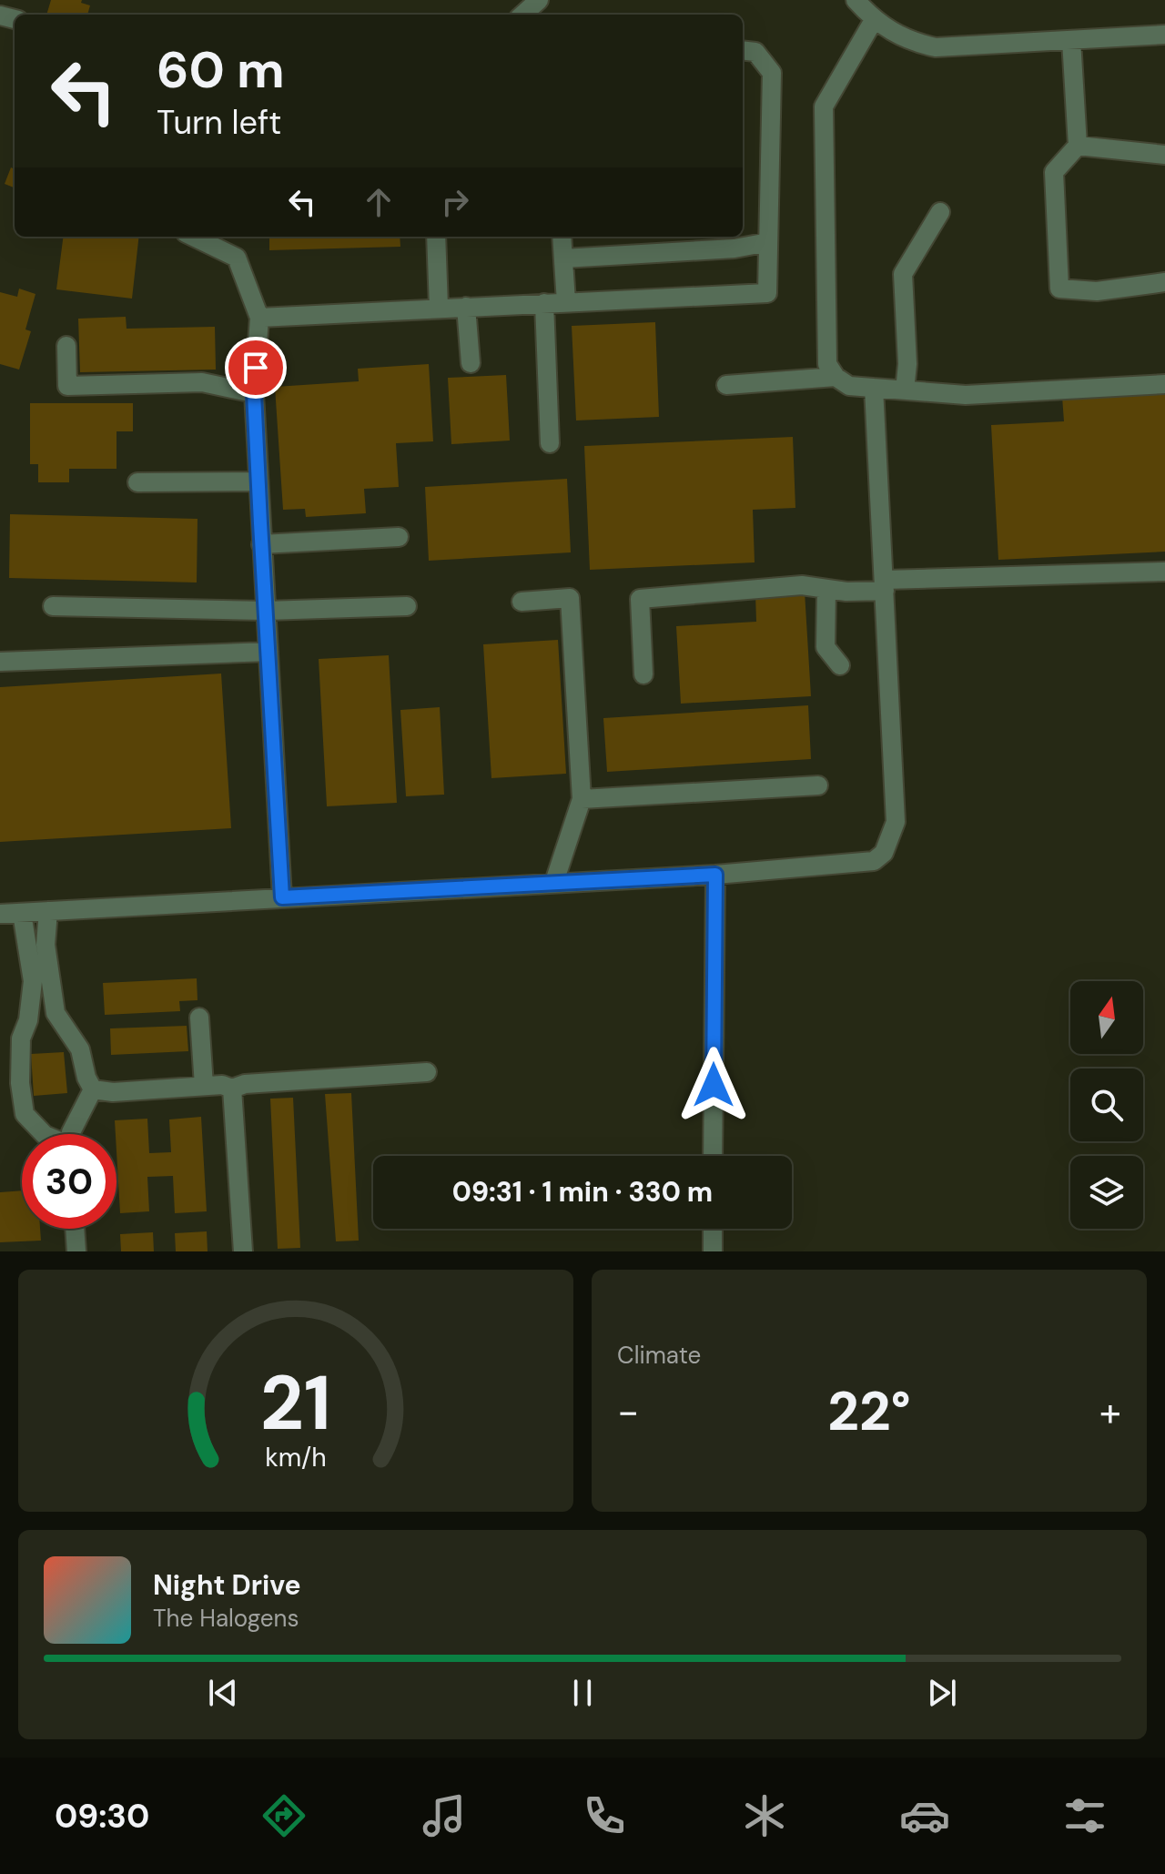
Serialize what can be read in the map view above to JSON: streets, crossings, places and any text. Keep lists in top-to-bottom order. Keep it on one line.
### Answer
{"north":"top","page":{"turn":["60 m","Turn left"],"limit":"30","trip":"09:31 · 1 min · 330 m","tile":"Climate","heat":["−","22°","+"],"song":["Night Drive","The Halogens"],"tabs":"09:30","gauge":["21","km/h"]}}
